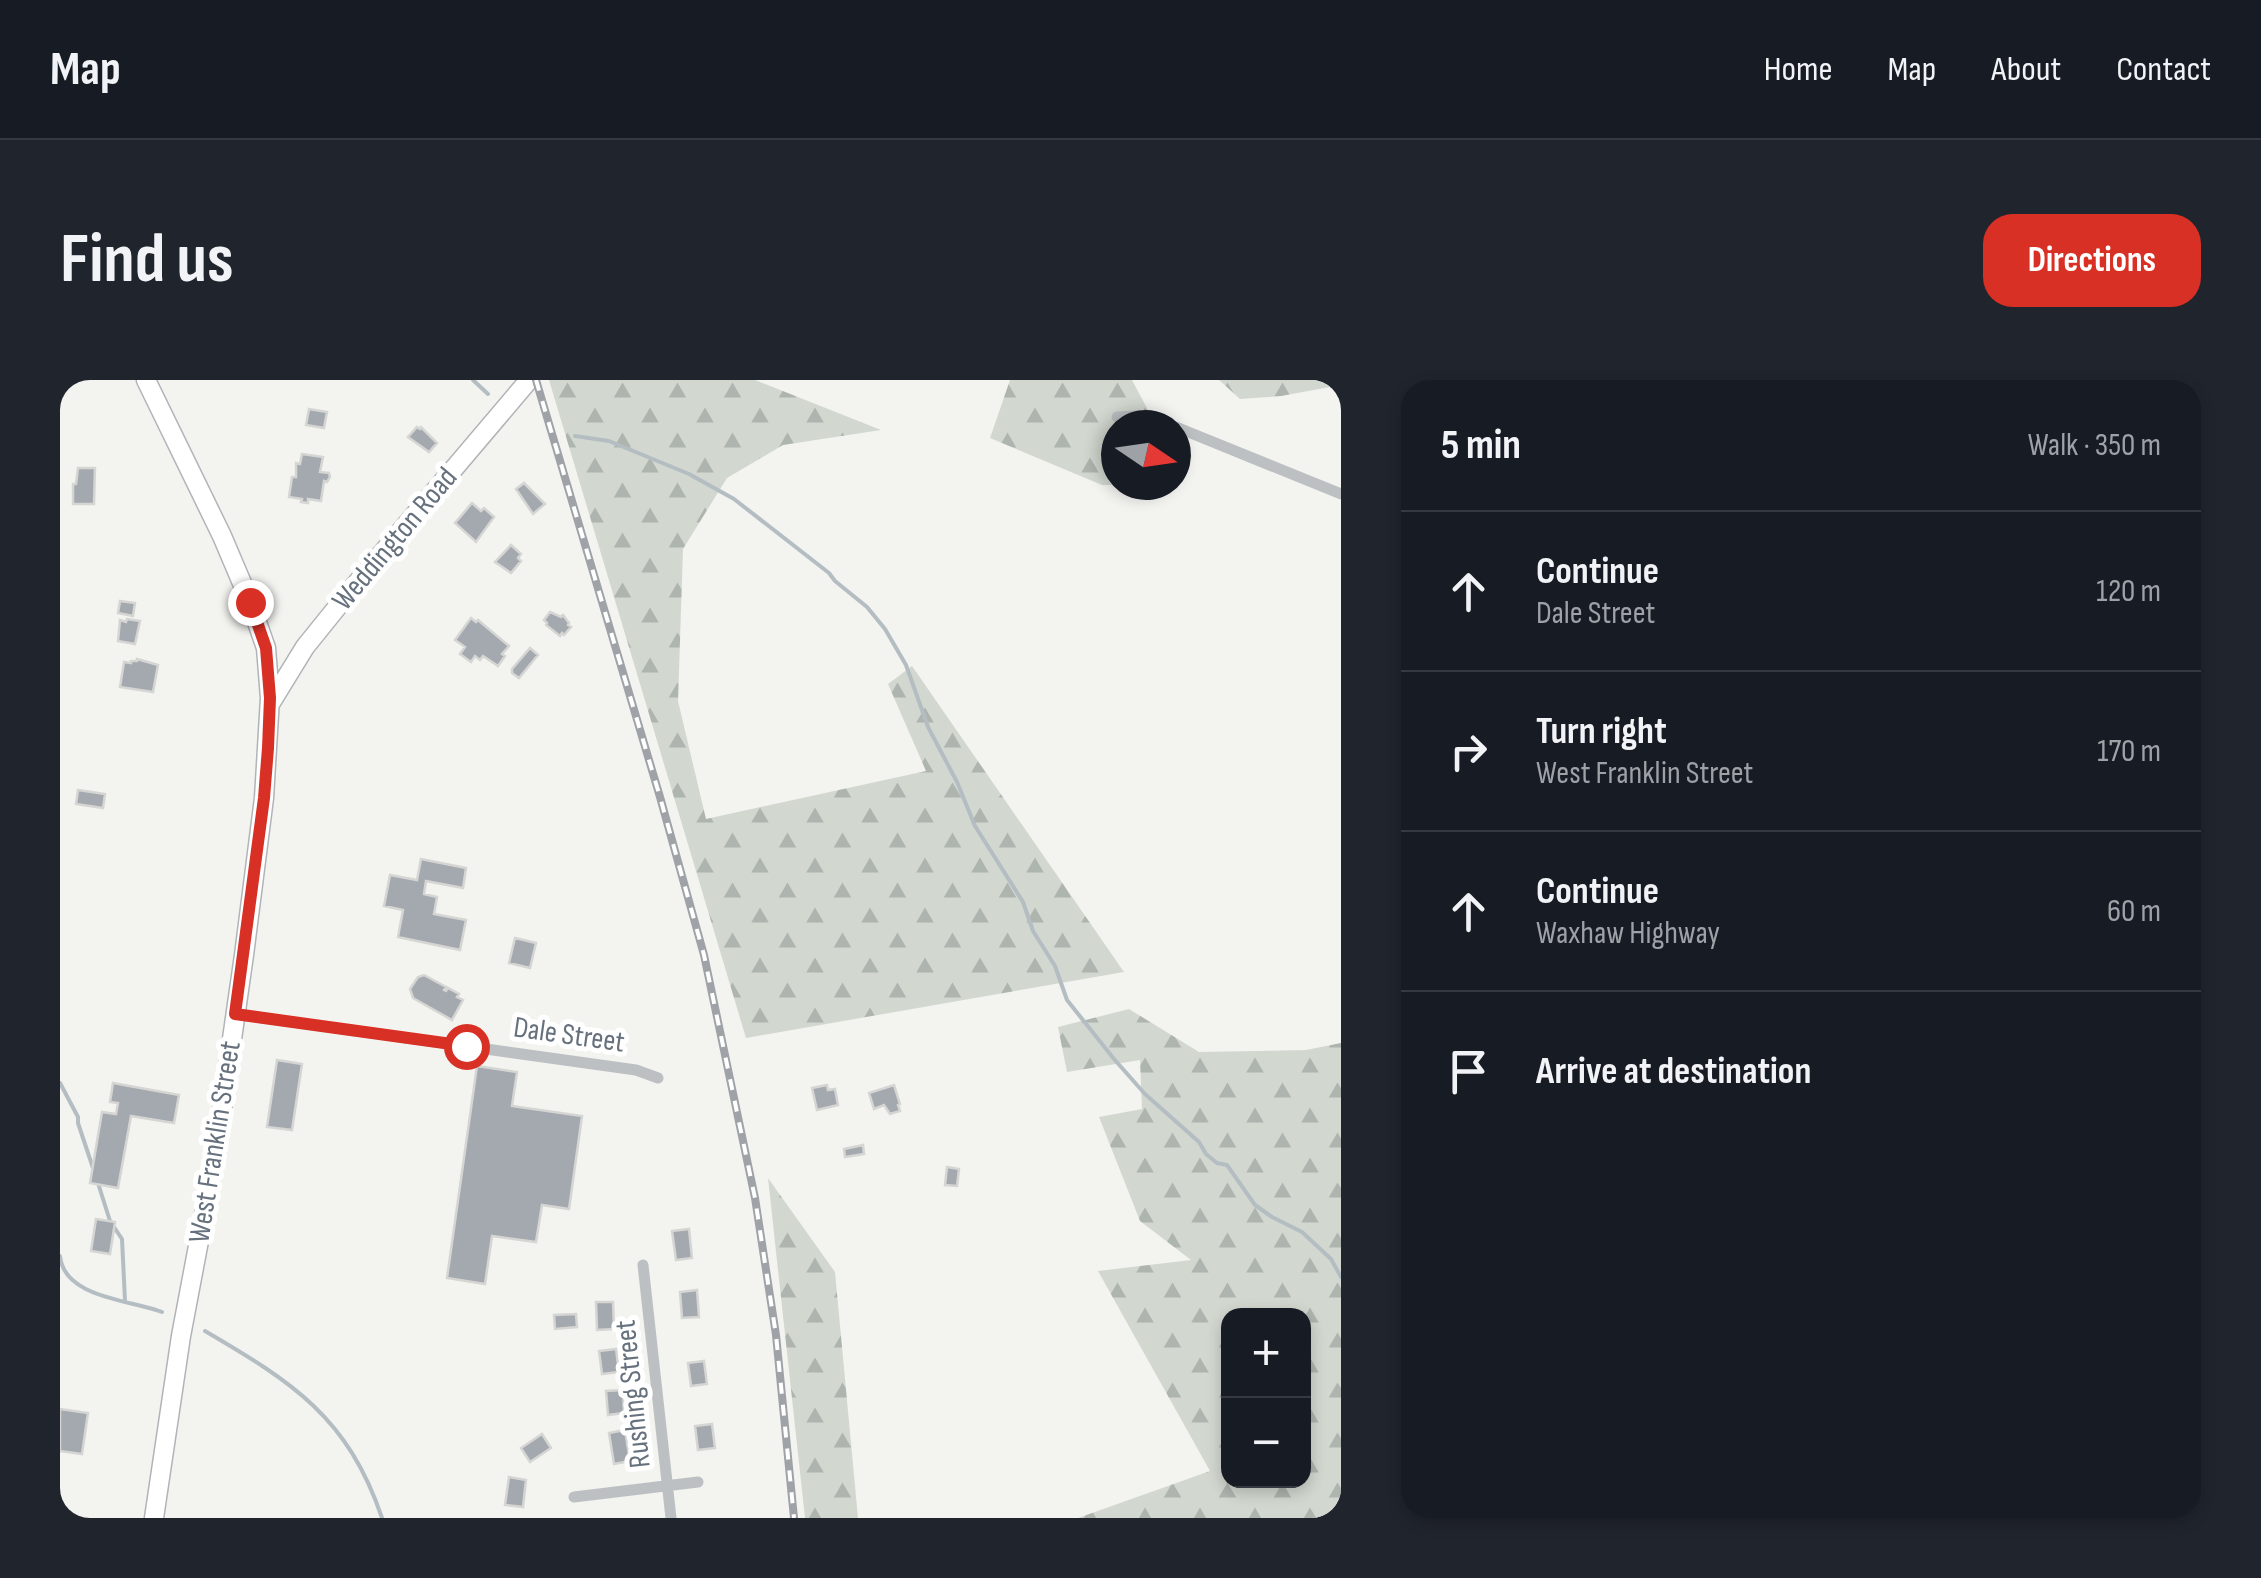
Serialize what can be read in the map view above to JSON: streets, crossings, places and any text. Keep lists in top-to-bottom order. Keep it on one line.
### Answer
{"streets":{"main road":["Weddington Road","West Franklin Street"],"street":["Dale Street","Rushing Street"]},"crossings":[["Weddington Road","West Franklin Street"],["Dale Street","West Franklin Street"]],"north":"right","page":{"header":"Map","nav":["Home","Map","About","Contact"],"buttons":"Directions","title":"Find us","heading":["5 min","Walk · 350 m"],"list":[["Continue","Dale Street","120 m"],["Turn right","West Franklin Street","170 m"],["Continue","Waxhaw Highway","60 m"],"Arrive at destination"],"map_buttons":["+","−"]}}
